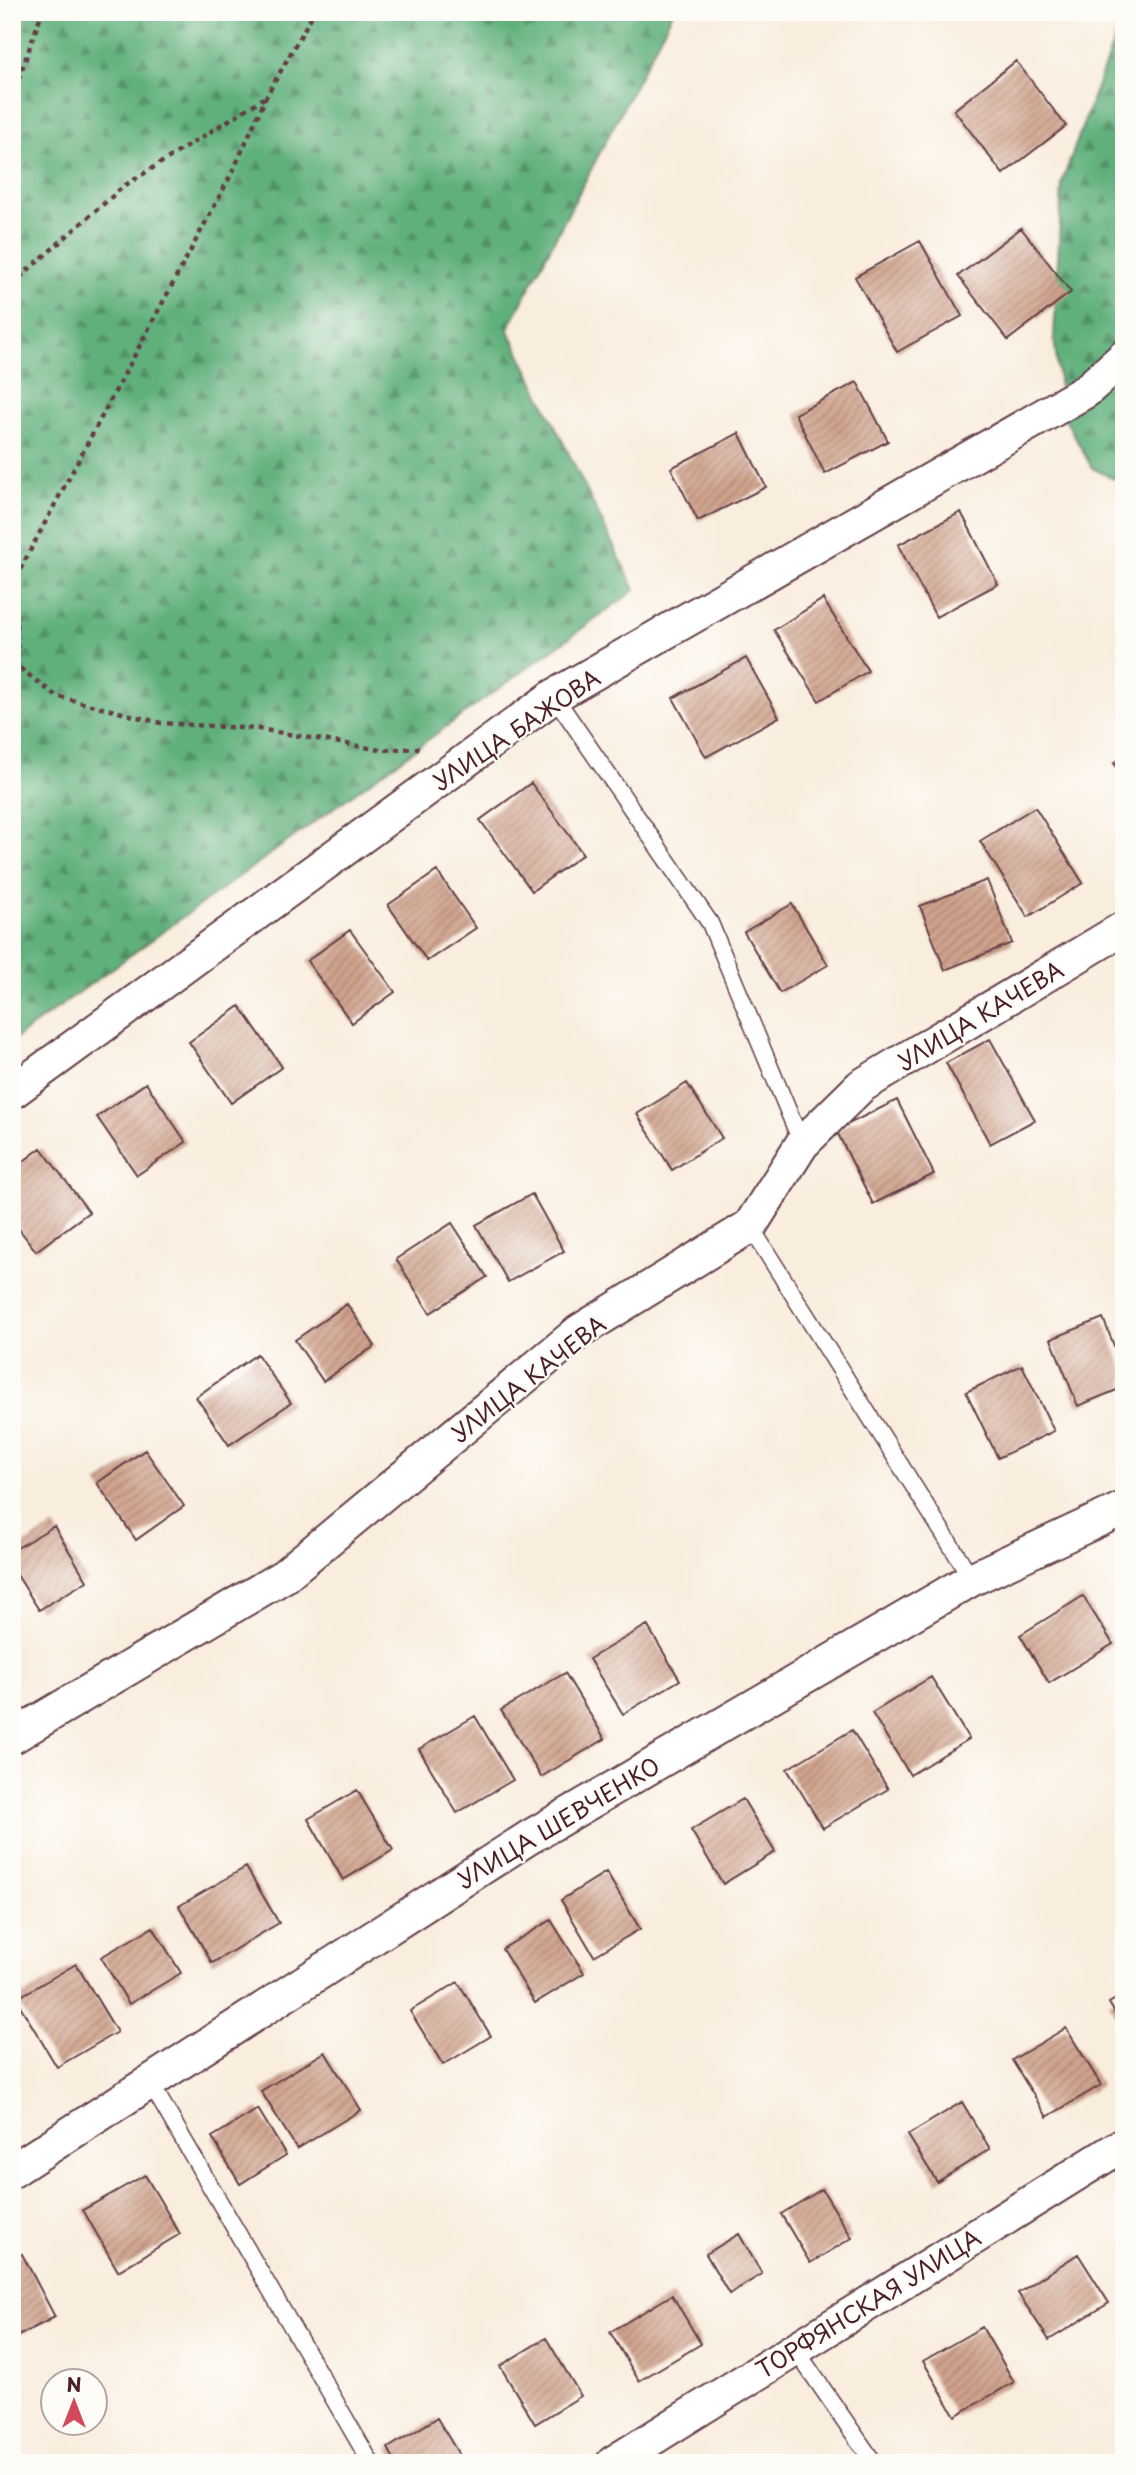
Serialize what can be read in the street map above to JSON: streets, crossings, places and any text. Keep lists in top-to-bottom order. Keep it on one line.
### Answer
{"streets":{"street":["УЛИЦА БАЖОВА","УЛИЦА КАЧЕВА","УЛИЦА ШЕВЧЕНКО","ТОРФЯНСКАЯ УЛИЦА"]},"north":"top"}
